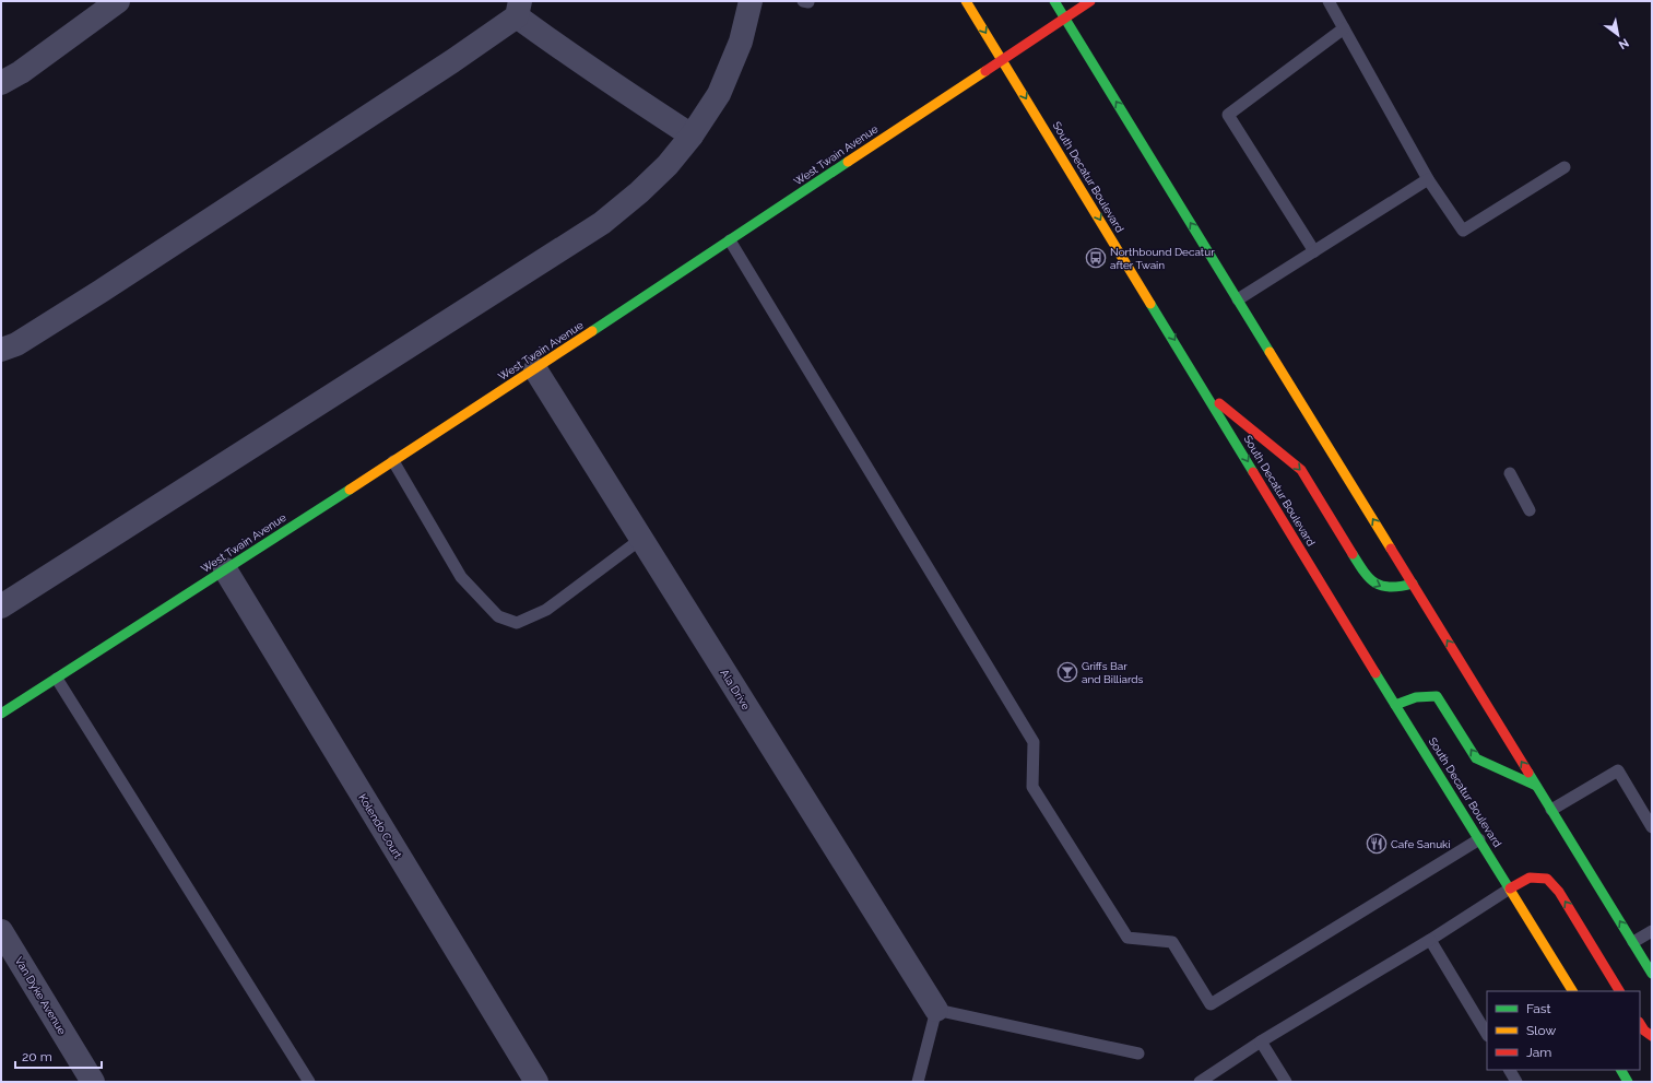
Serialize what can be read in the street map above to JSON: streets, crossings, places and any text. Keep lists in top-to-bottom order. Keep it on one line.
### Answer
{"streets":{"main road":["West Twain Avenue","South Decatur Boulevard"],"street":["Ala Drive","Kolendo Court","Van Dyke Avenue"]},"crossings":[["West Twain Avenue","South Decatur Boulevard"],["West Twain Avenue","Ala Drive"],["West Twain Avenue","Kolendo Court"]],"places":{"bus stop":["Northbound Decatur after Twain"],"bar":["Griffs Bar and Billiards"],"restaurant":["Cafe Sanuki"]},"legend":["Fast","Slow","Jam"],"scale_bar":"20 m","north":"bottom right"}
